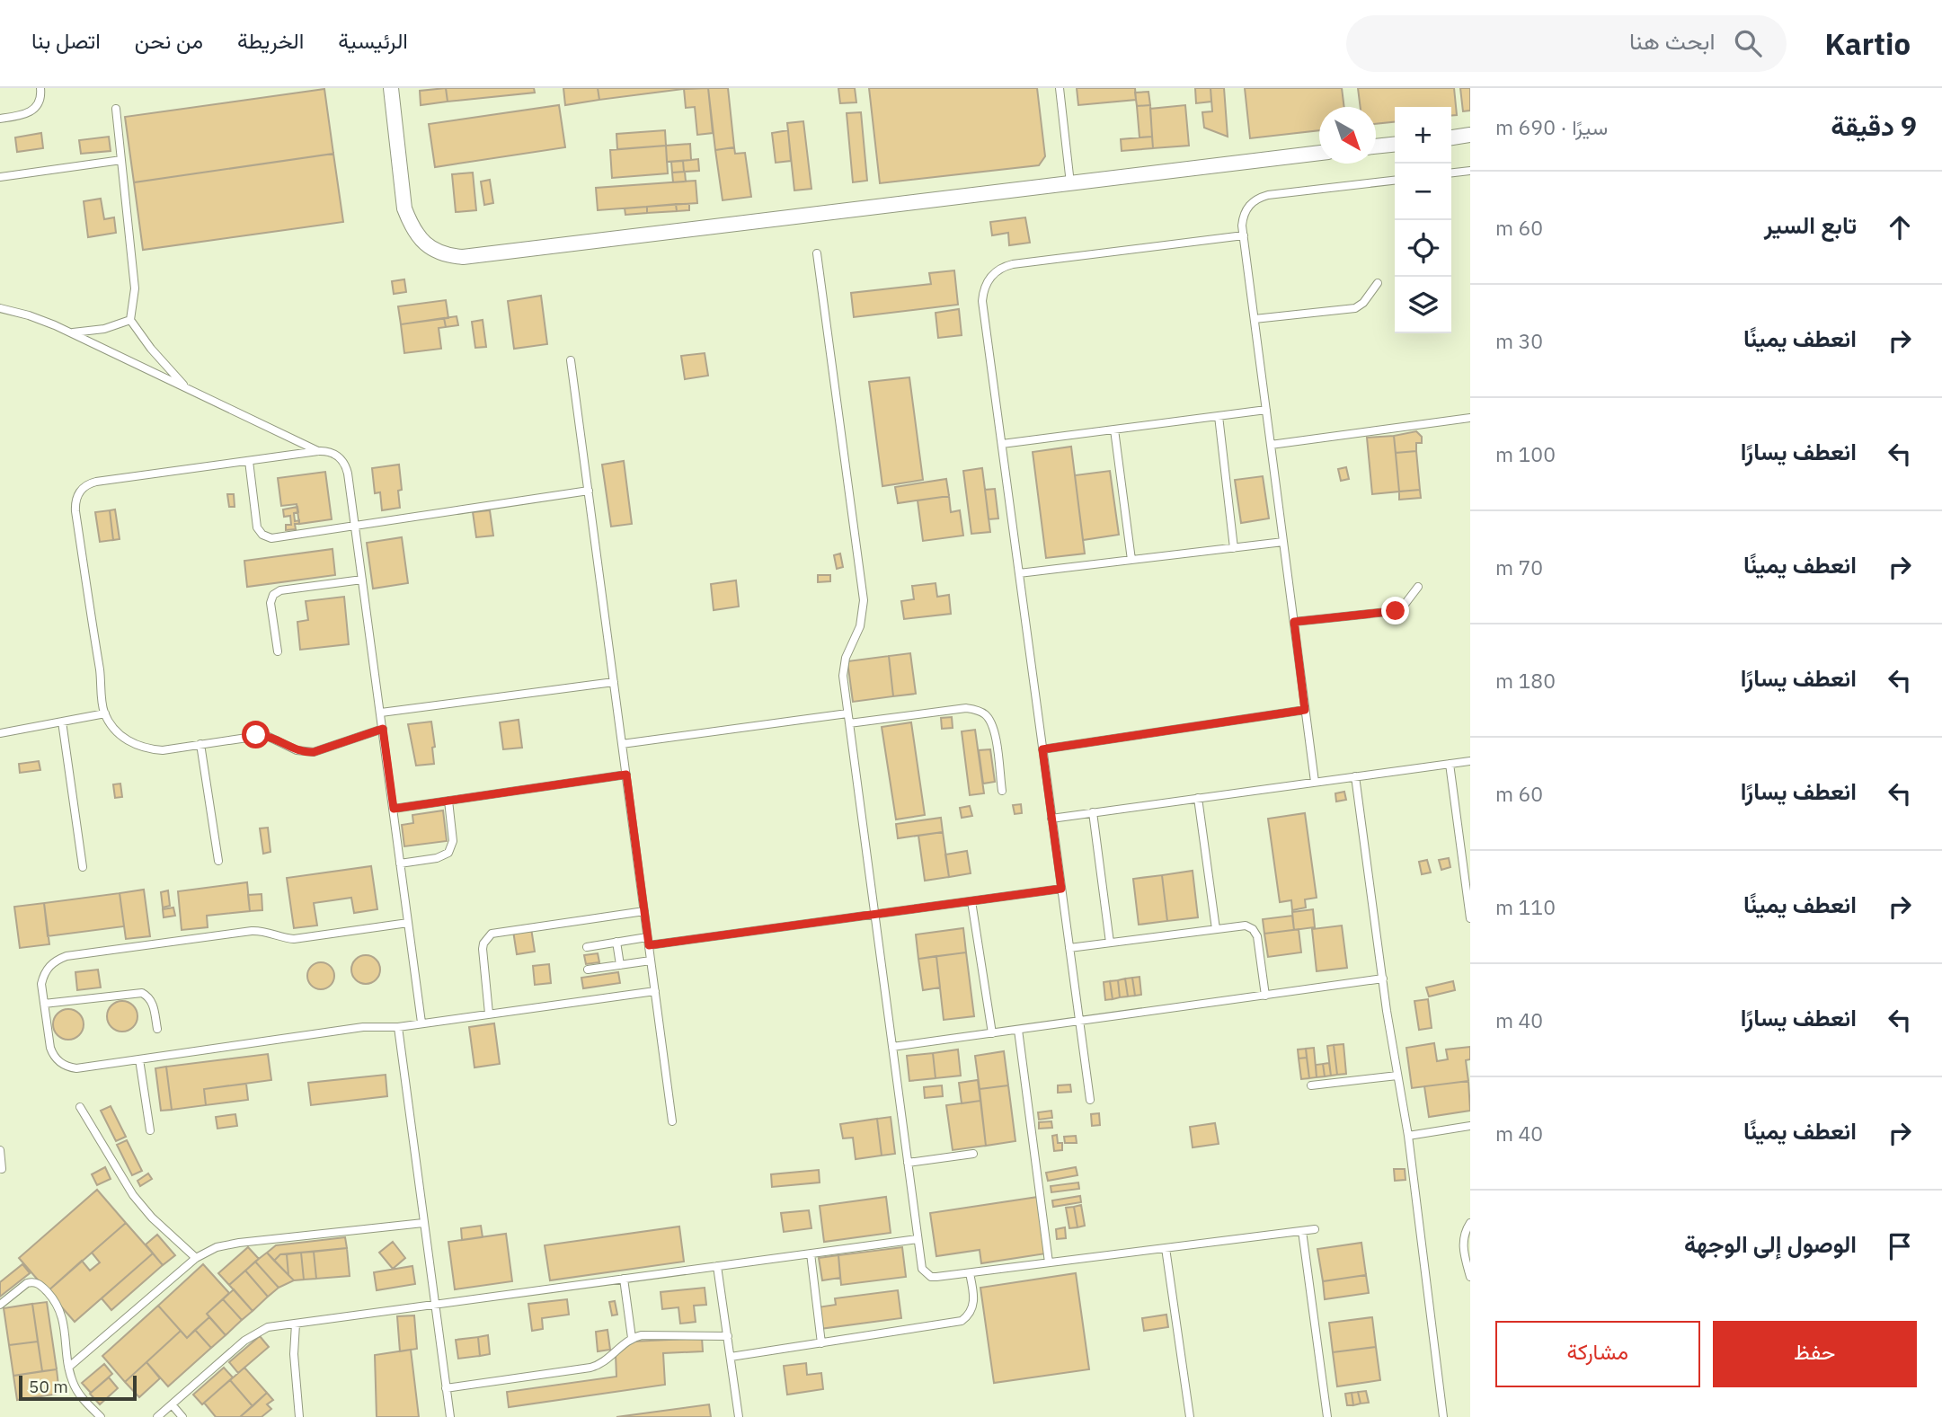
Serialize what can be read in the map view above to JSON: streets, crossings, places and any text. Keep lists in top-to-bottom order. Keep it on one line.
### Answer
{"scale_bar":"50 m","north":"bottom right","page":{"header":"Kartio","search":"ابحث هنا","nav":["الرئيسية","الخريطة","من نحن","اتصل بنا"],"heading":["9 دقيقة","سيرًا · 690 m"],"map_buttons":["+","−"],"list":[["تابع السير","60 m"],["انعطف يمينًا","30 m"],["انعطف يسارًا","100 m"],["انعطف يمينًا","70 m"],["انعطف يسارًا","180 m"],["انعطف يسارًا","60 m"],["انعطف يمينًا","110 m"],["انعطف يسارًا","40 m"],["انعطف يمينًا","40 m"],"الوصول إلى الوجهة"],"buttons":["حفظ","مشاركة"],"scale":"50 m"}}
